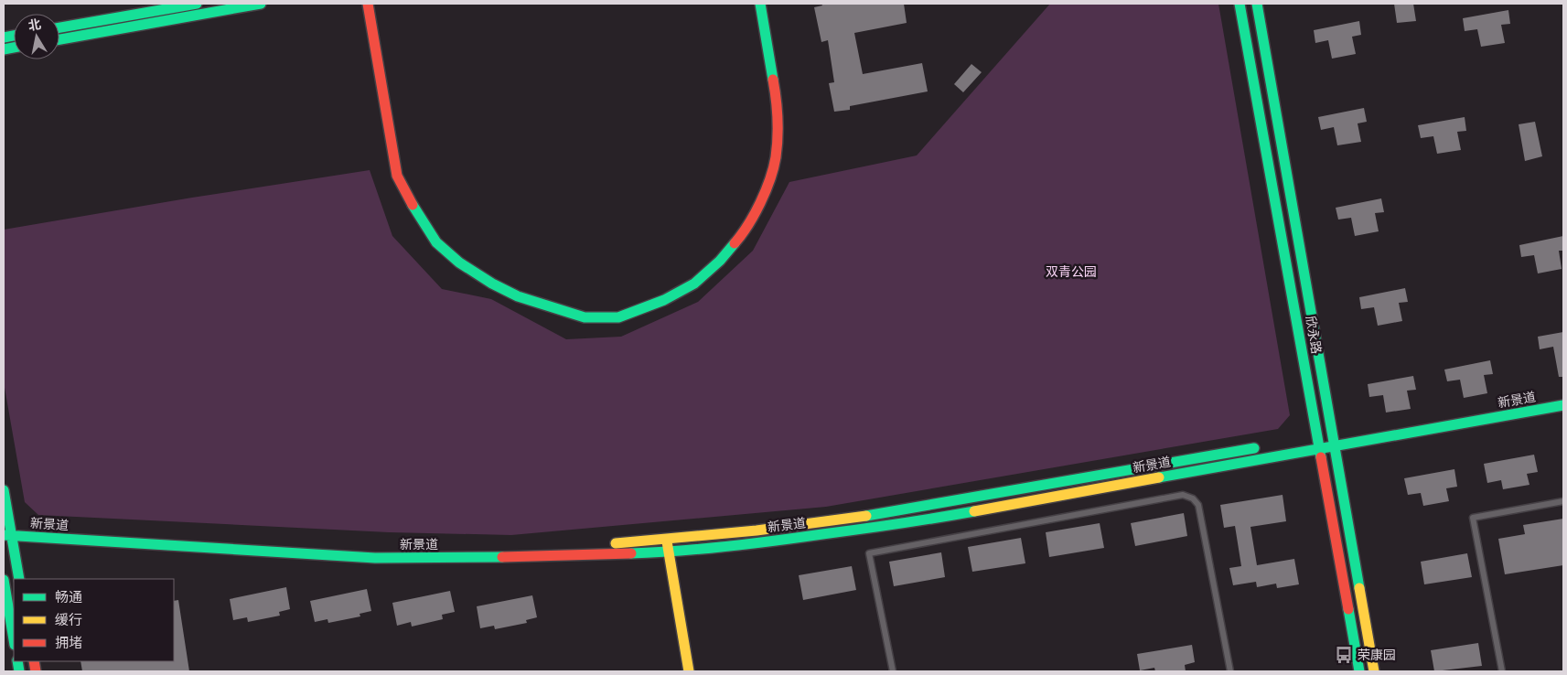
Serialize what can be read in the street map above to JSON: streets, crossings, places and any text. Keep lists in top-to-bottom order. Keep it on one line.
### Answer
{"streets":{"street":["欣永路","新景道"]},"crossings":[["欣永路","新景道"]],"parks":["双青公园"],"places":{"bus stop":["荣康园"]},"legend":["畅通","缓行","拥堵"],"north":"top"}
